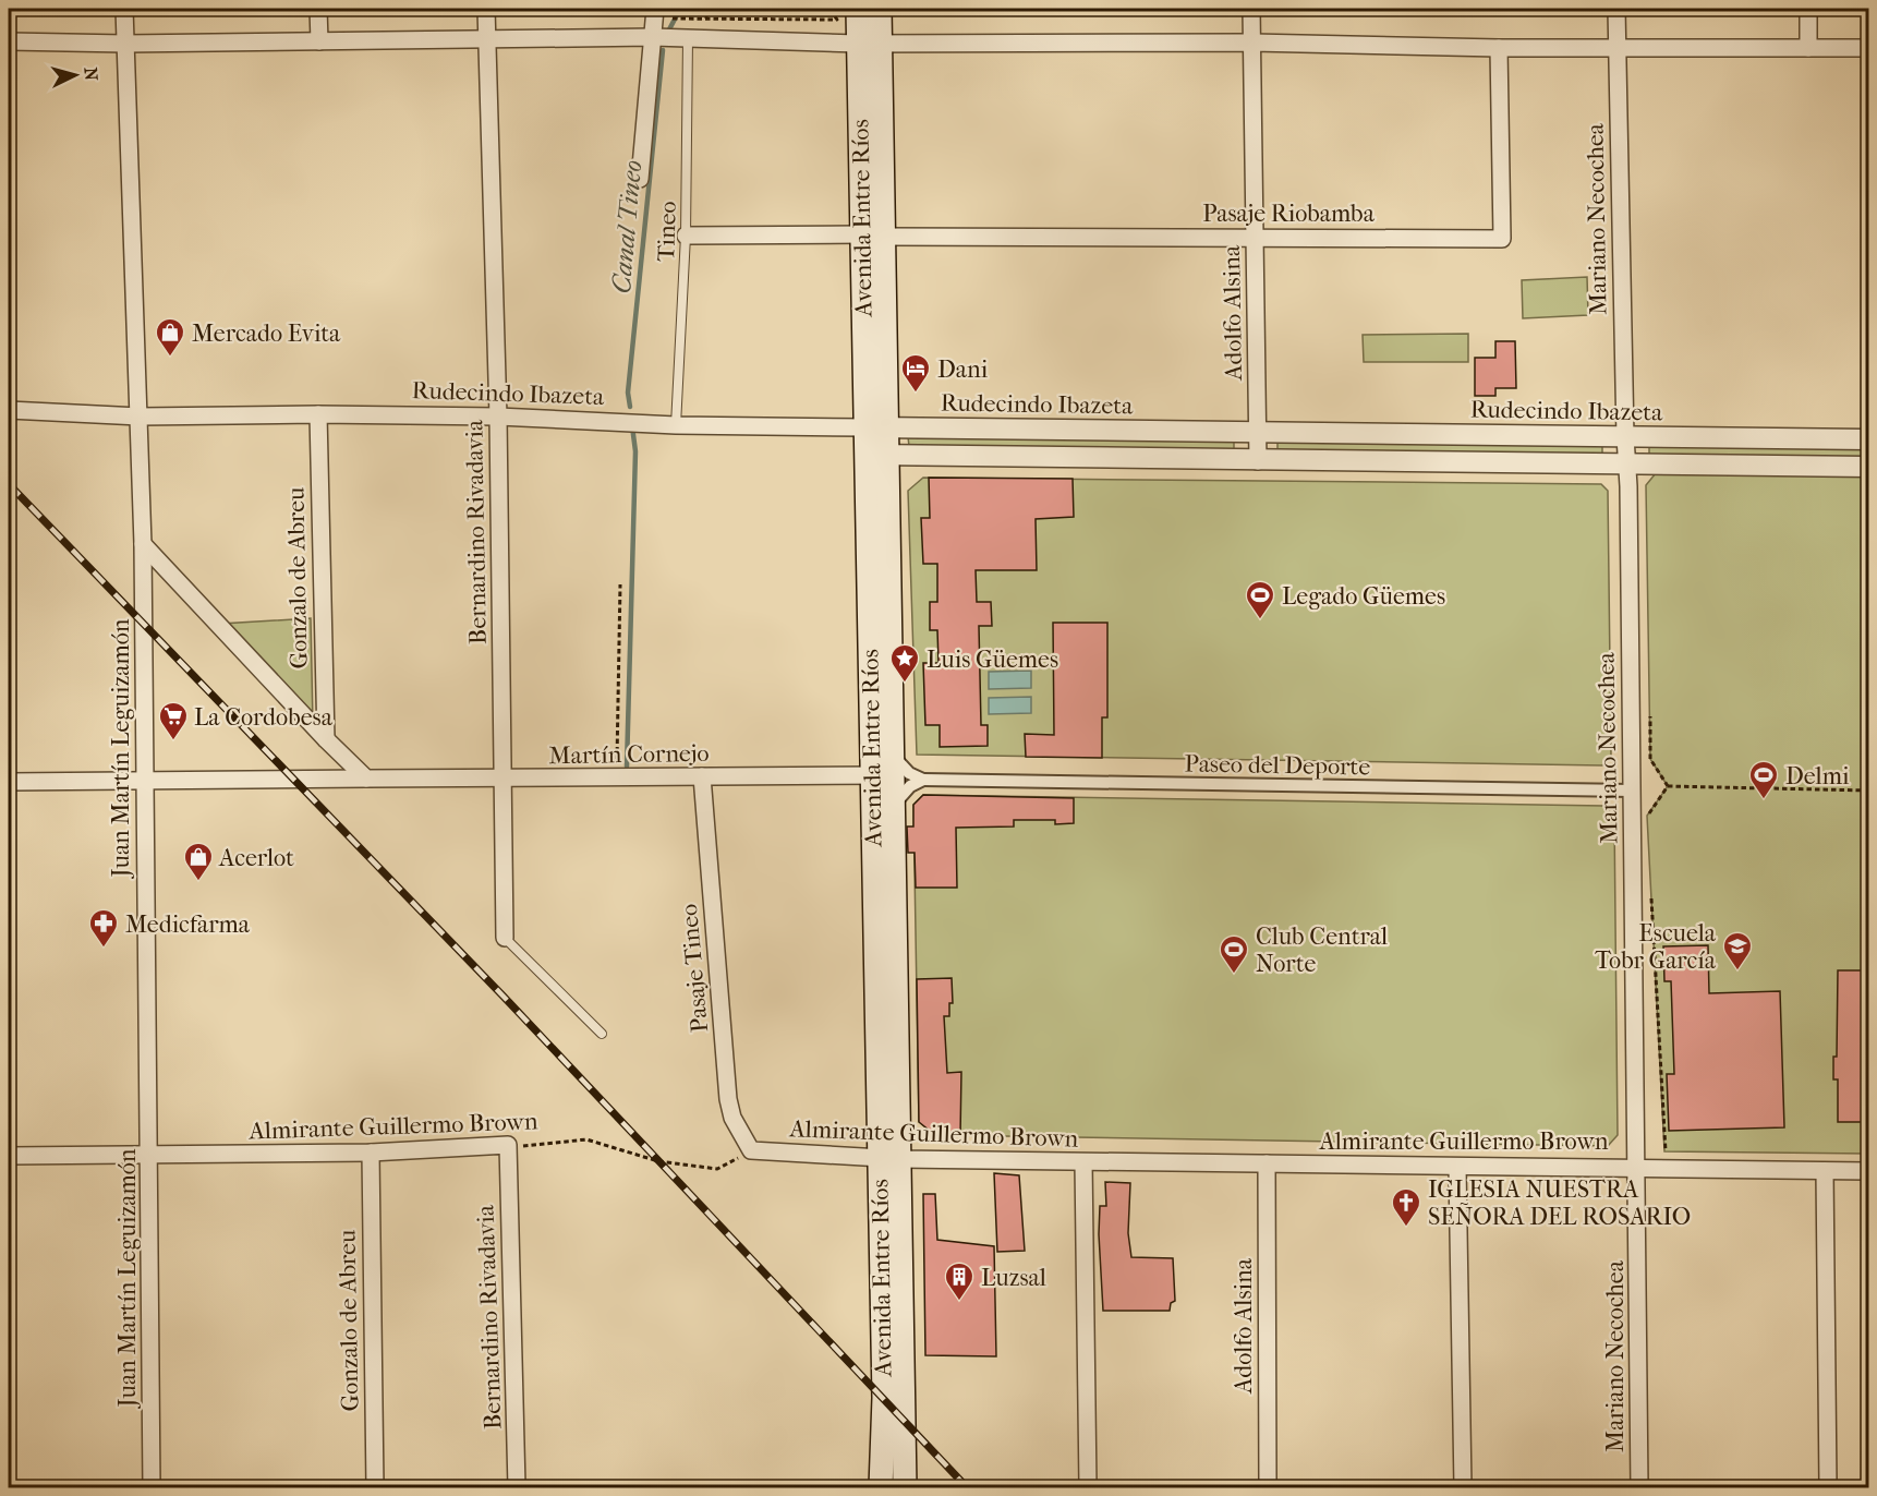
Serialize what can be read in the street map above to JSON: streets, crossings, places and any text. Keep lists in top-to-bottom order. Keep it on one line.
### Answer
{"streets":{"main road":["Avenida Entre Ríos"],"street":["Pasaje Riobamba","Mariano Necochea","Adolfo Alsina","Rudecindo Ibazeta","Bernardino Rivadavia","Gonzalo de Abreu","Juan Martín Leguizamón","Martín Cornejo","Paseo del Deporte","Pasaje Tineo","Almirante Guillermo Brown"],"lane":["Tineo"]},"crossings":[["Pasaje Riobamba","Avenida Entre Ríos"],["Pasaje Riobamba","Tineo"],["Pasaje Riobamba","Adolfo Alsina"],["Avenida Entre Ríos","Rudecindo Ibazeta"],["Avenida Entre Ríos","Martín Cornejo"],["Avenida Entre Ríos","Almirante Guillermo Brown"],["Mariano Necochea","Rudecindo Ibazeta"],["Mariano Necochea","Paseo del Deporte"],["Mariano Necochea","Almirante Guillermo Brown"],["Tineo","Rudecindo Ibazeta"],["Adolfo Alsina","Rudecindo Ibazeta"],["Adolfo Alsina","Almirante Guillermo Brown"],["Rudecindo Ibazeta","Bernardino Rivadavia"],["Rudecindo Ibazeta","Gonzalo de Abreu"],["Rudecindo Ibazeta","Juan Martín Leguizamón"],["Bernardino Rivadavia","Martín Cornejo"],["Bernardino Rivadavia","Almirante Guillermo Brown"],["Gonzalo de Abreu","Almirante Guillermo Brown"],["Juan Martín Leguizamón","Martín Cornejo"],["Juan Martín Leguizamón","Almirante Guillermo Brown"],["Martín Cornejo","Pasaje Tineo"],["Pasaje Tineo","Almirante Guillermo Brown"]],"water":["Canal Tineo"],"places":{"shop":["Mercado Evita","Acerlot"],"hotel":["Dani"],"sports":["Legado Güemes","Delmi","Club Central Norte"],"place":["Luis Güemes"],"supermarket":["La Cordobesa"],"pharmacy":["Medicfarma"],"school or university":["Escuela Tobr García"],"church":["IGLESIA NUESTRA SEÑORA DEL ROSARIO"],"building":["Luzsal"]},"north":"right"}
